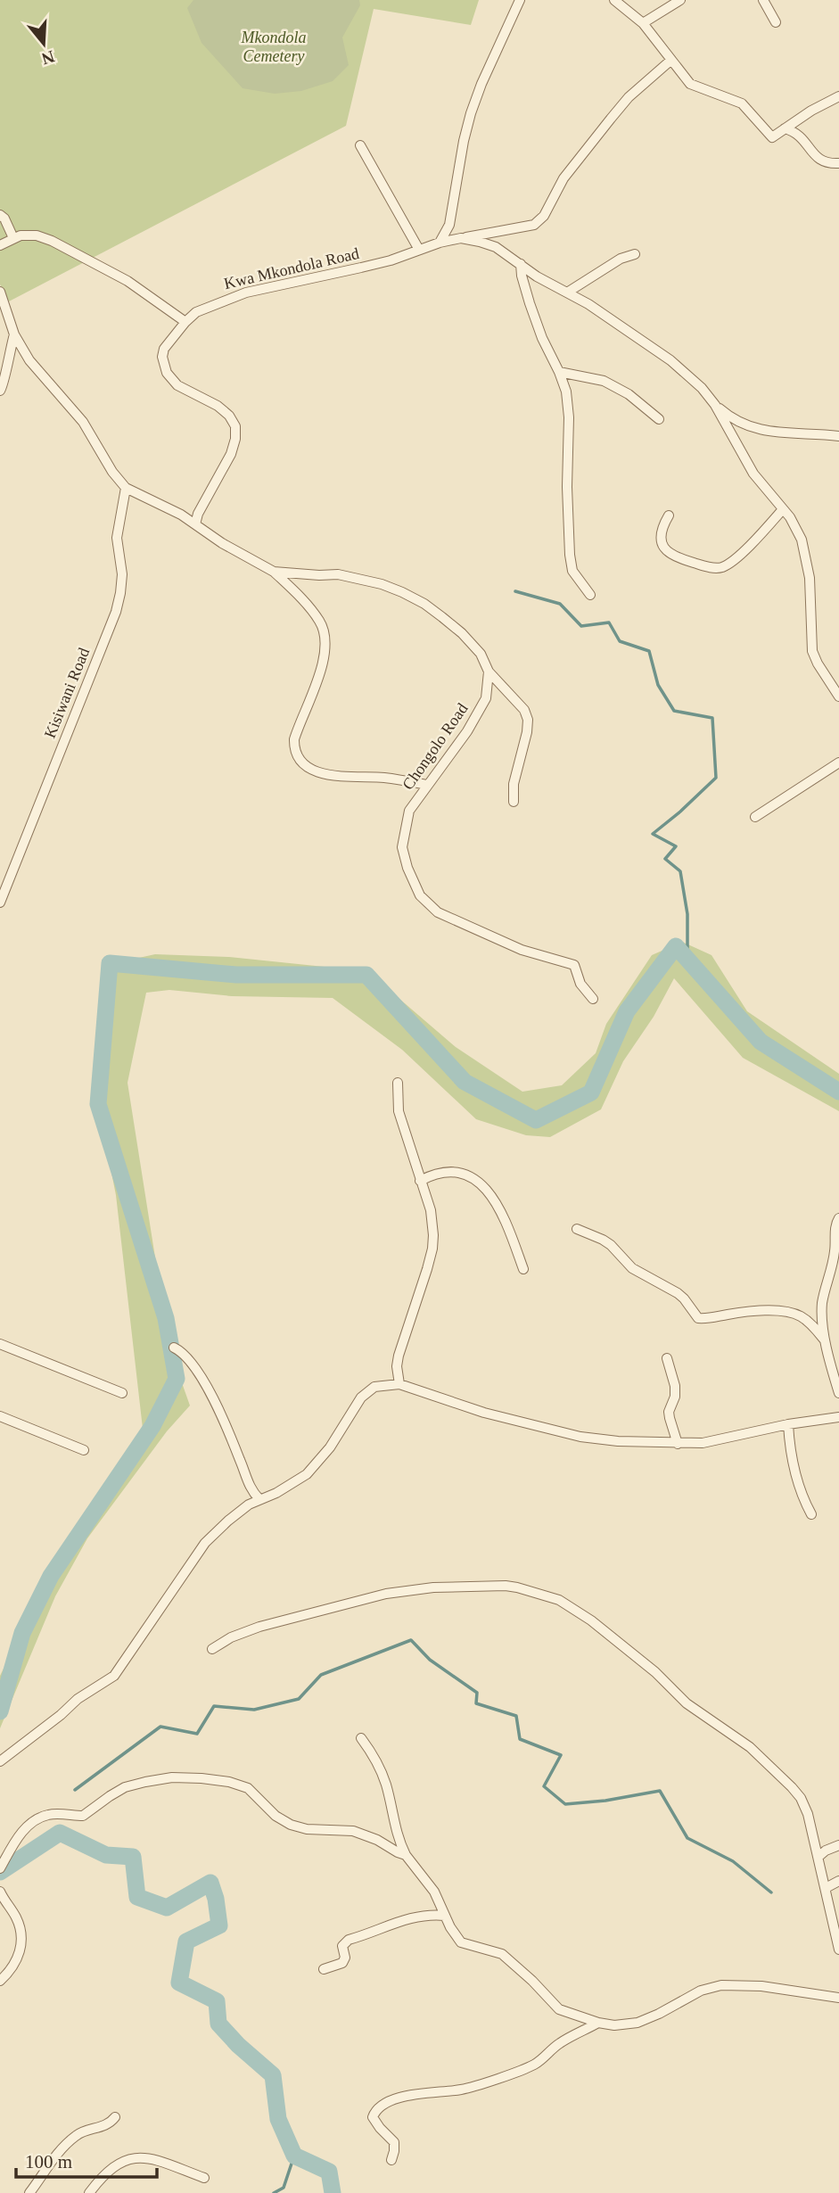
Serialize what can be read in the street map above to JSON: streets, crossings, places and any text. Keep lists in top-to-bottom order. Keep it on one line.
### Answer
{"streets":{"street":["Kwa Mkondola Road","Kisiwani Road","Chongolo Road"]},"parks":["Mkondola Cemetery"],"scale_bar":"100 m","north":"bottom"}
